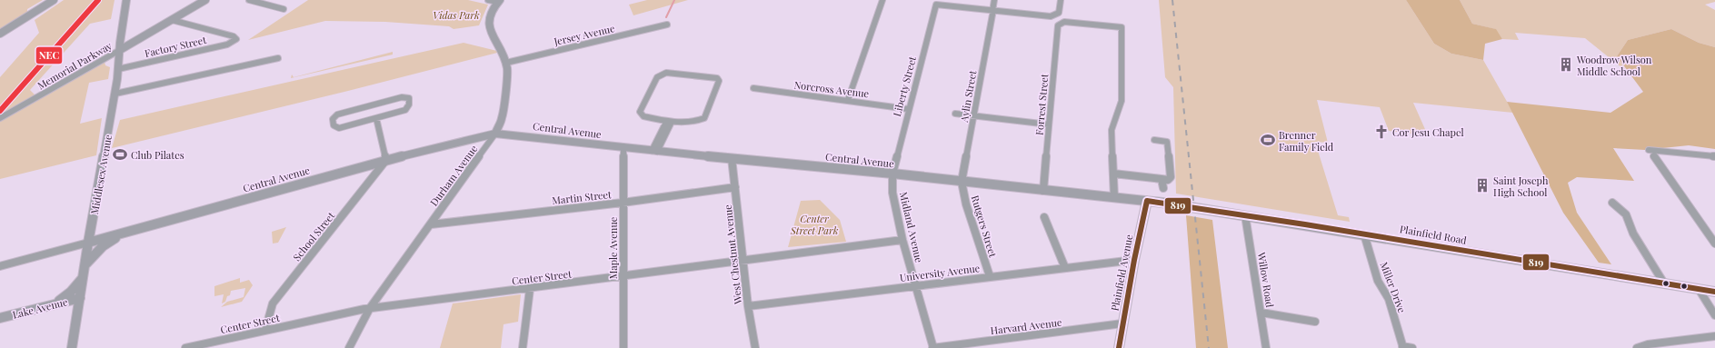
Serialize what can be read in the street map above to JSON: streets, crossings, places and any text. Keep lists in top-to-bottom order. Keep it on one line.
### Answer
{"streets":{"street":["Jersey Avenue","Factory Street","Memorial Parkway","Liberty Street","Norcross Avenue","Aylin Street","Forrest Street","Central Avenue","Middlesex Avenue","Durham Avenue","Martin Street","Rutgers Street","Midland Avenue","Plainfield Road","School Street","Maple Avenue","West Chestnut Avenue","University Avenue","Plainfield Avenue","Center Street","Willow Road","Miller Drive","Lake Avenue","Harvard Avenue"]},"crossings":[["Jersey Avenue","Durham Avenue"],["Factory Street","Middlesex Avenue"],["Memorial Parkway","Middlesex Avenue"],["Liberty Street","Norcross Avenue"],["Liberty Street","Aylin Street"],["Liberty Street","Central Avenue"],["Liberty Street","Midland Avenue"],["Aylin Street","Central Avenue"],["Aylin Street","Rutgers Street"],["Forrest Street","Central Avenue"],["Central Avenue","Middlesex Avenue"],["Central Avenue","Durham Avenue"],["Central Avenue","Rutgers Street"],["Central Avenue","Midland Avenue"],["Central Avenue","Plainfield Road"],["Central Avenue","School Street"],["Central Avenue","Maple Avenue"],["Central Avenue","West Chestnut Avenue"],["Central Avenue","Plainfield Avenue"],["Middlesex Avenue","Lake Avenue"],["Durham Avenue","Martin Street"],["Durham Avenue","Center Street"],["Martin Street","Maple Avenue"],["Martin Street","West Chestnut Avenue"],["Rutgers Street","University Avenue"],["Midland Avenue","University Avenue"],["Midland Avenue","Center Street"],["Midland Avenue","Harvard Avenue"],["Plainfield Road","Plainfield Avenue"],["Plainfield Road","Willow Road"],["Plainfield Road","Miller Drive"],["School Street","Center Street"],["Maple Avenue","Center Street"],["West Chestnut Avenue","University Avenue"],["West Chestnut Avenue","Center Street"],["University Avenue","Plainfield Avenue"],["Plainfield Avenue","Harvard Avenue"]],"parks":["Vidas Park","Center Street Park"],"places":{"building":["Woodrow Wilson Middle School","Saint Joseph High School"],"church":["Cor Jesu Chapel"],"sports":["Brenner Family Field","Club Pilates"]},"lines":["transit line NEC","transit line 819"]}
